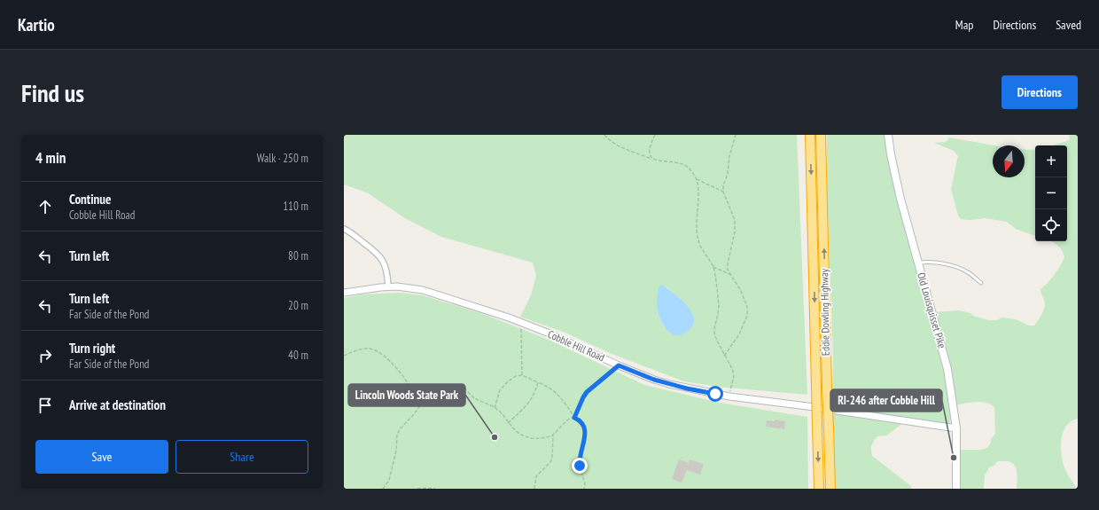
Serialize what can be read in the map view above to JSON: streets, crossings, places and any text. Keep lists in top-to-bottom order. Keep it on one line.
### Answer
{"streets":{"highway":["Eddie Dowling Highway"],"main road":["Old Louisquisset Pike"],"street":["Cobble Hill Road"]},"crossings":[["Old Louisquisset Pike","Cobble Hill Road"]],"places":["Lincoln Woods State Park","RI-246 after Cobble Hill"],"north":"bottom","page":{"header":"Kartio","nav":["Map","Directions","Saved"],"buttons":["Directions",["Save","Share"]],"title":"Find us","heading":["4 min","Walk · 250 m"],"map_buttons":["+","−"],"list":[["Continue","Cobble Hill Road","110 m"],["Turn left","80 m"],["Turn left","Far Side of the Pond","20 m"],["Turn right","Far Side of the Pond","40 m"],"Arrive at destination"]}}
